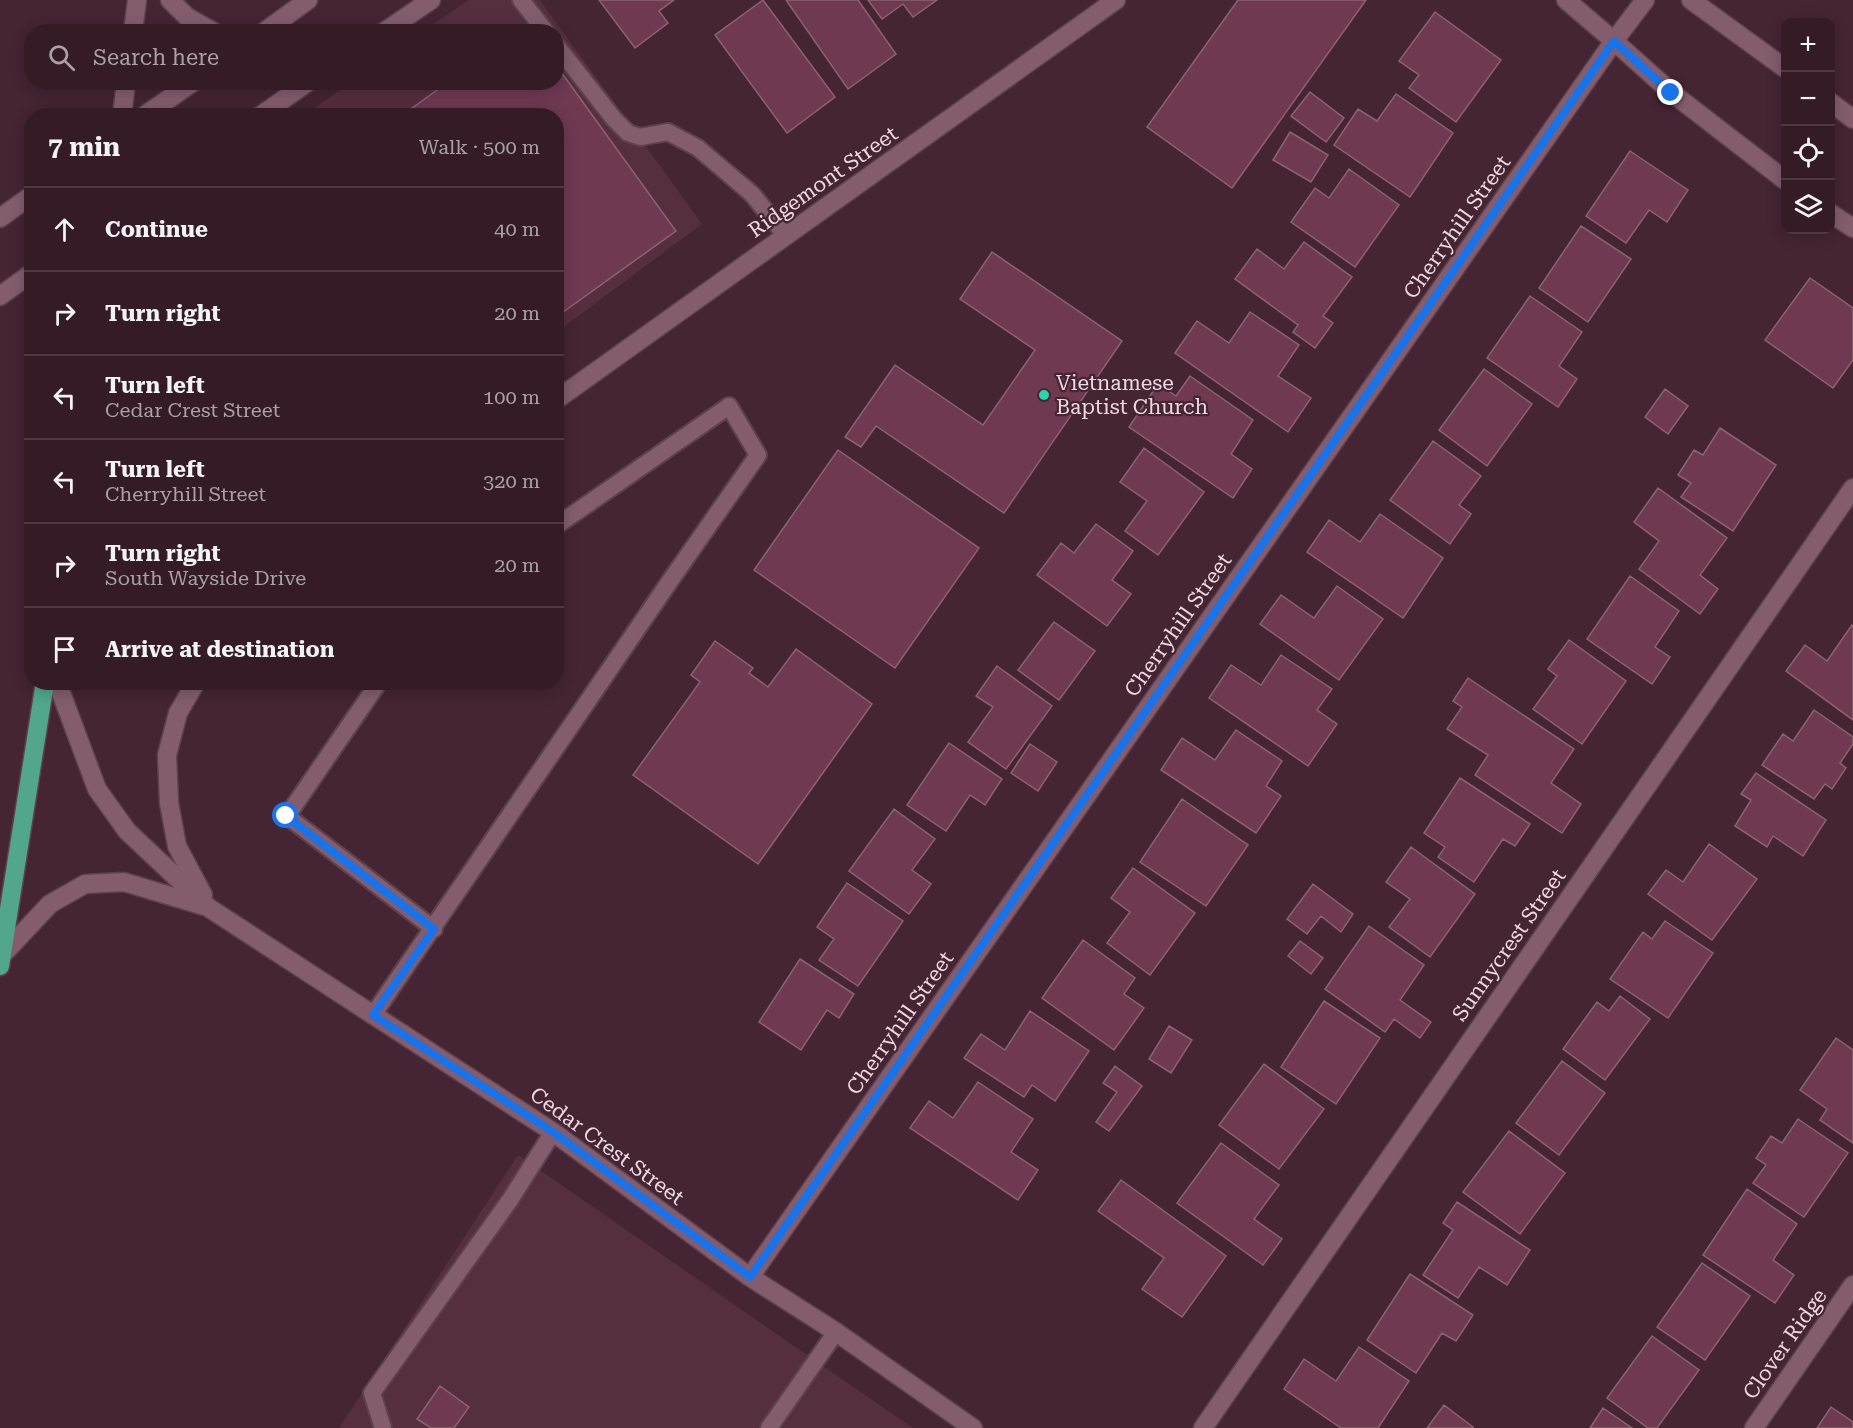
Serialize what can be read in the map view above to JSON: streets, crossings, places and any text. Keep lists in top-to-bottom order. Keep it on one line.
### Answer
{"streets":{"street":["Ridgemont Street","Cherryhill Street","Sunnycrest Street","Cedar Crest Street","Clover Ridge"]},"crossings":[["Cherryhill Street","Cedar Crest Street"]],"places":["Vietnamese Baptist Church"],"page":{"map_buttons":["+","−"],"search":"Search here","heading":["7 min","Walk · 500 m"],"list":[["Continue","40 m"],["Turn right","20 m"],["Turn left","Cedar Crest Street","100 m"],["Turn left","Cherryhill Street","320 m"],["Turn right","South Wayside Drive","20 m"],"Arrive at destination"]}}
